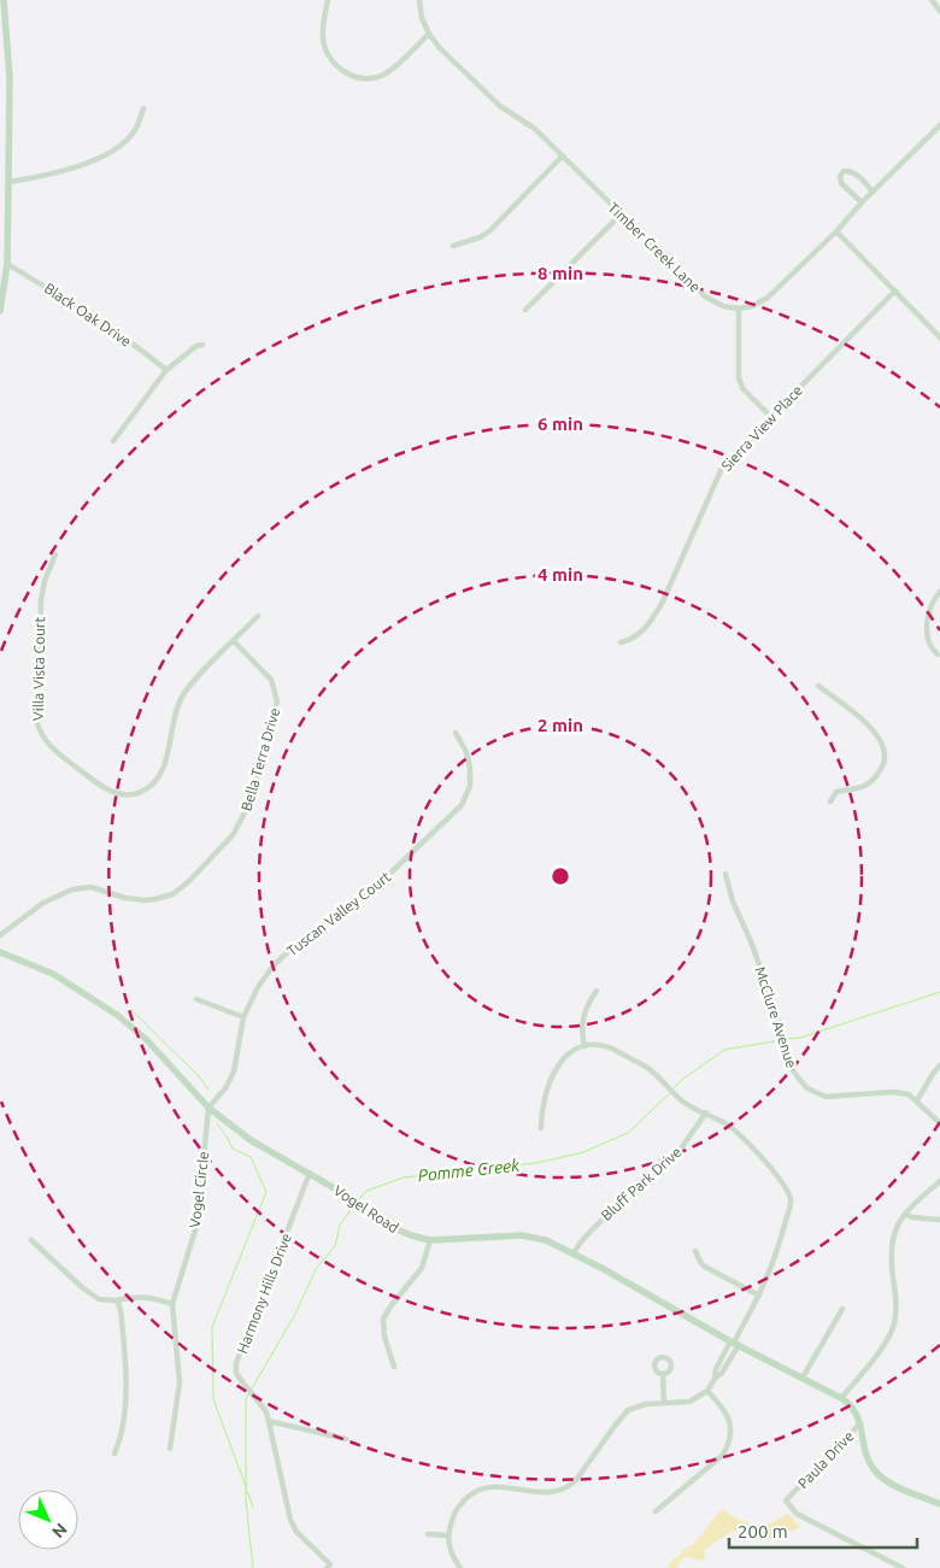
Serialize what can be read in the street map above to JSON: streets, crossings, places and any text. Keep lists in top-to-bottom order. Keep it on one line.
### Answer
{"streets":{"street":["Timber Creek Lane","Black Oak Drive","Sierra View Place","Villa Vista Court","Bella Terra Drive","Tuscan Valley Court","McClure Avenue","Bluff Park Drive","Vogel Circle","Vogel Road","Harmony Hills Drive","Paula Drive"]},"crossings":[["Villa Vista Court","Bella Terra Drive"],["Tuscan Valley Court","Vogel Circle"],["Tuscan Valley Court","Vogel Road"],["Bluff Park Drive","Vogel Road"],["Vogel Circle","Vogel Road"],["Vogel Road","Harmony Hills Drive"]],"water":["Pomme Creek"],"scale_bar":"200 m","north":"bottom right","rings":["8 min","6 min","4 min","2 min"]}
